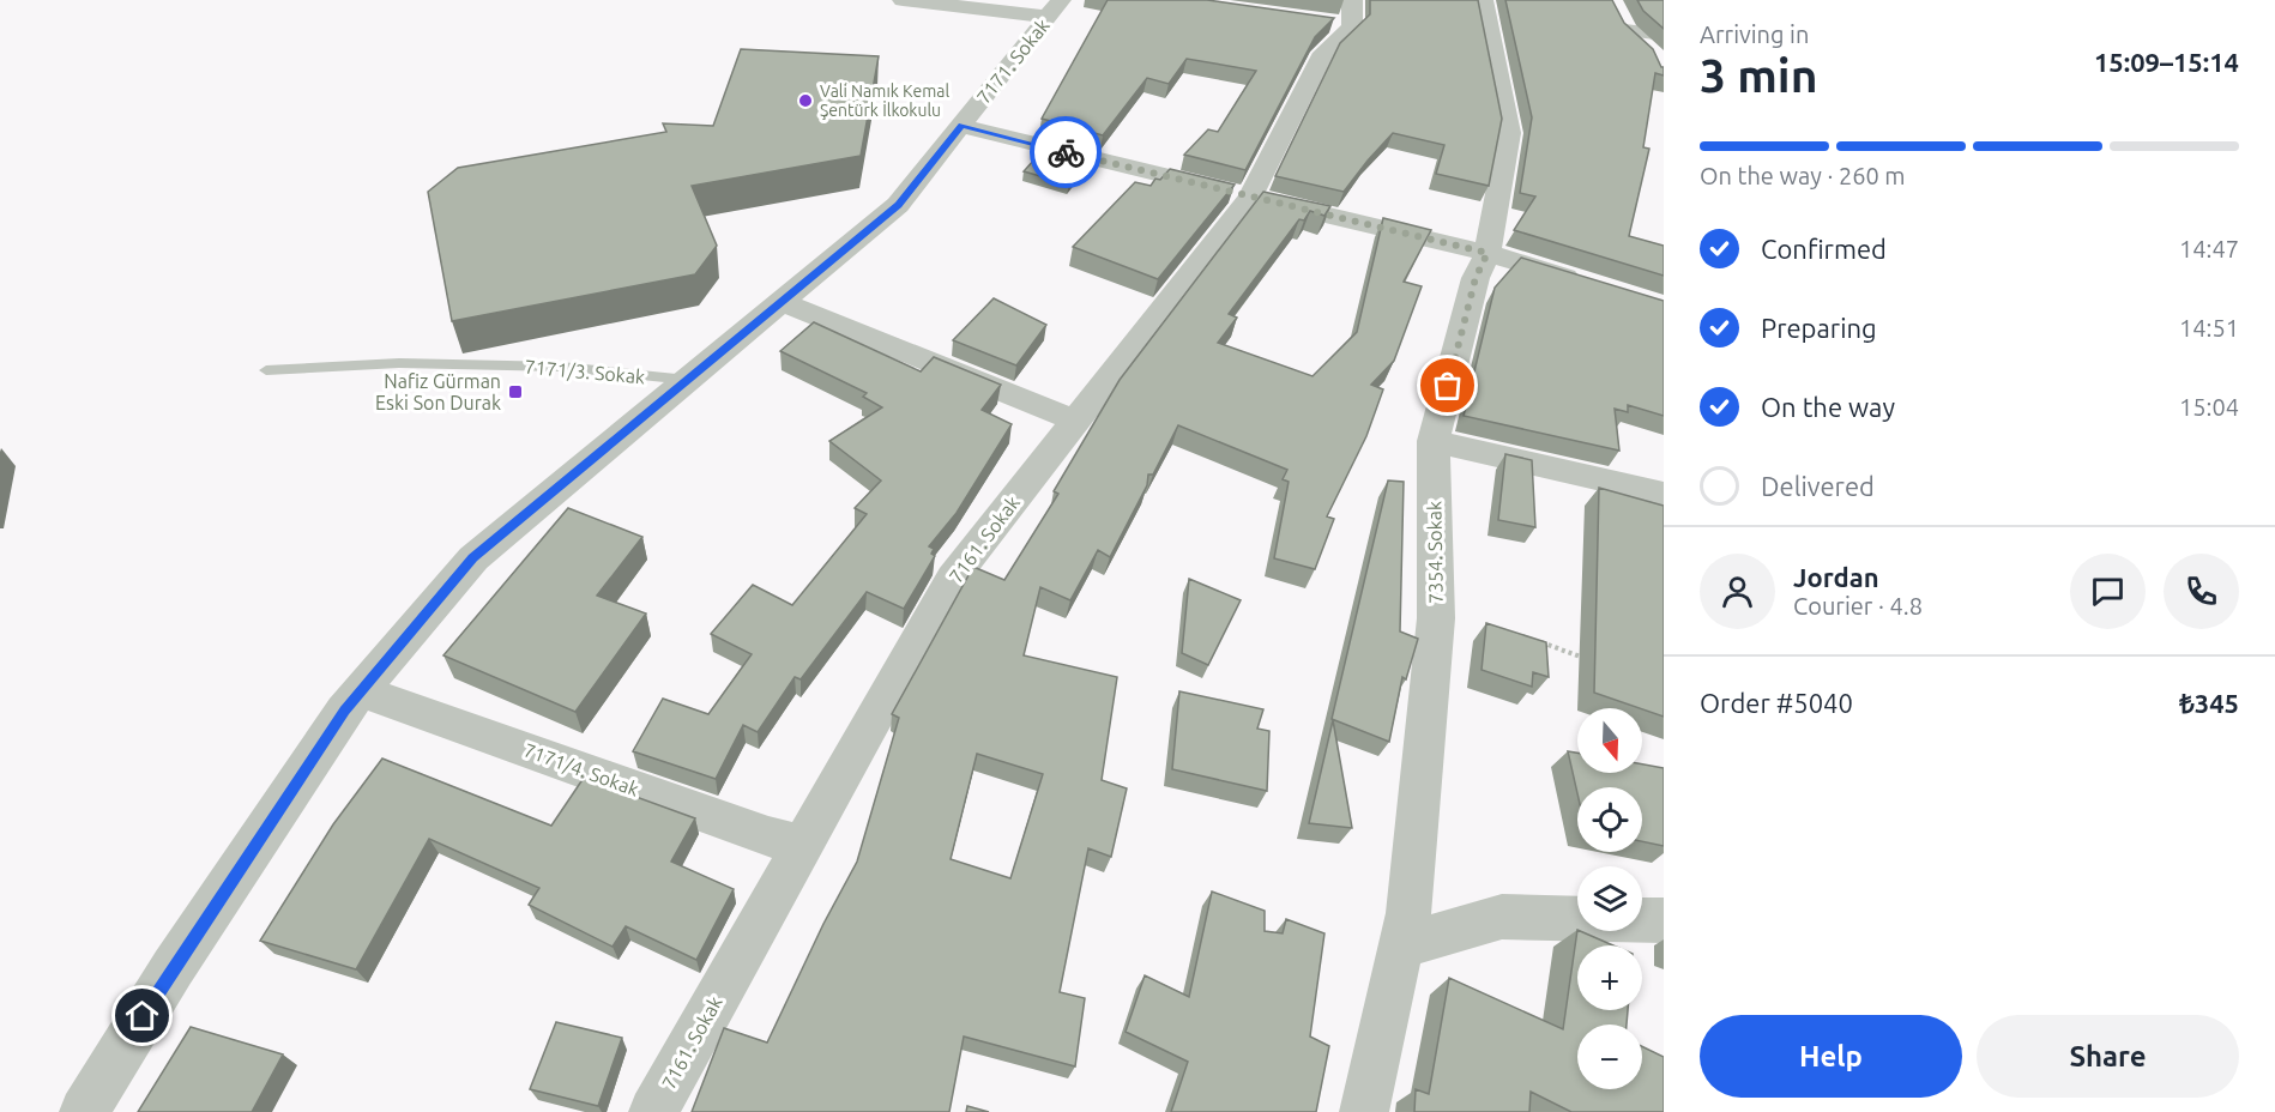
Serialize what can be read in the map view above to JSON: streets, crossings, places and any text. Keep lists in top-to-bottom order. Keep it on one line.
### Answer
{"streets":{"street":["7171. Sokak","7161. Sokak","7354. Sokak","7171/4. Sokak"],"lane":["7171/3. Sokak"]},"crossings":[["7171. Sokak","7171/3. Sokak"],["7171. Sokak","7171/4. Sokak"],["7161. Sokak","7171/4. Sokak"]],"places":{"other":["Vali Namık Kemal Şentürk İlkokulu"],"transit":["Nafiz Gürman Eski Son Durak"]},"north":"bottom","page":{"heading":["3 min","Arriving in","15:09–15:14"],"panel":["Jordan","Courier · 4.8","Order #5040","₺345"],"bar":"On the way · 260 m","list":[["Confirmed","14:47"],["Preparing","14:51"],["On the way","15:04"],"Delivered"],"map_buttons":["+","−"],"buttons":["Help","Share"]}}
